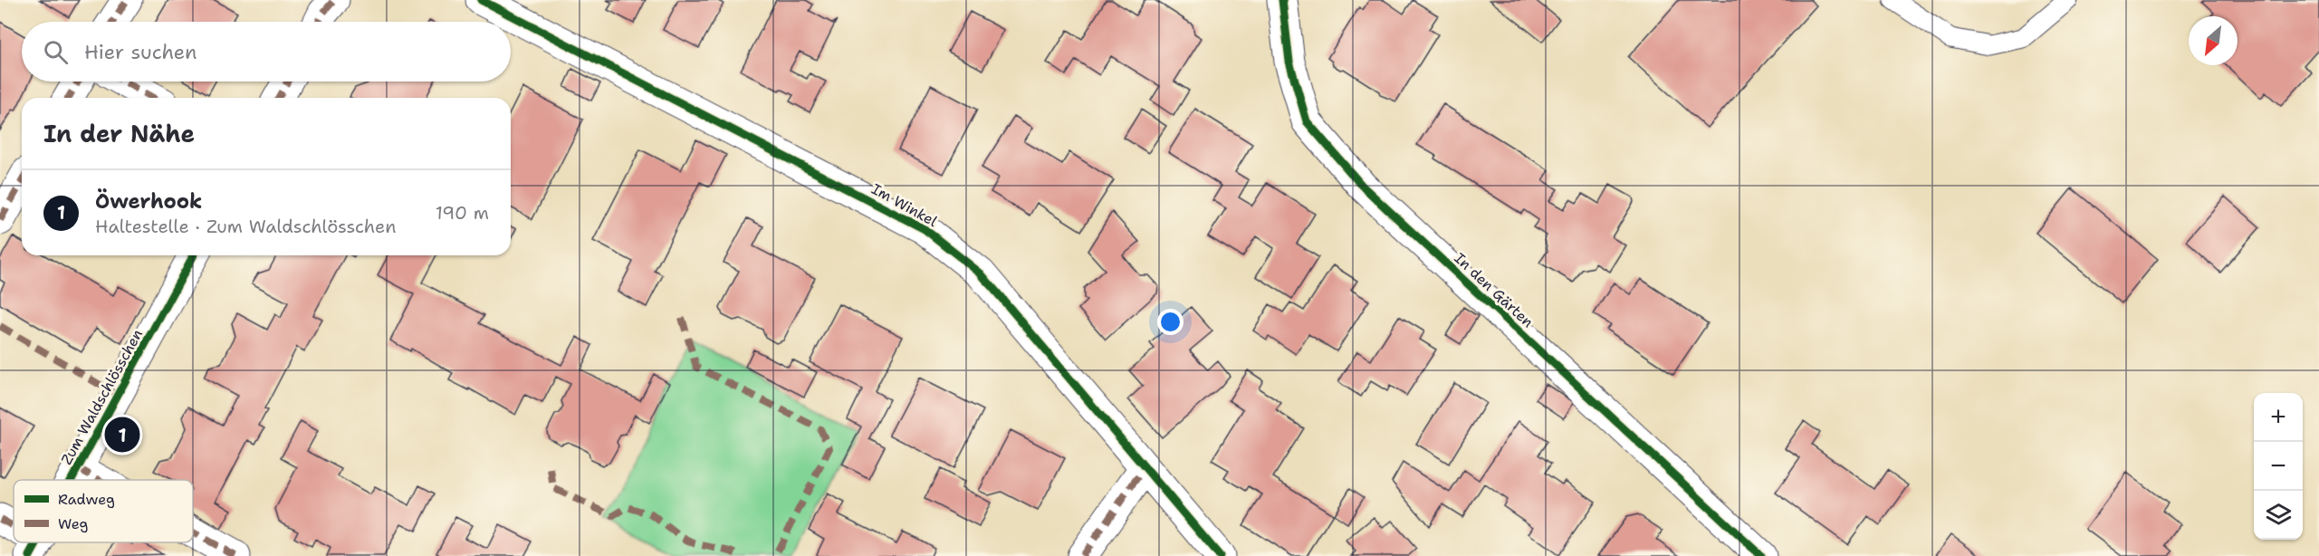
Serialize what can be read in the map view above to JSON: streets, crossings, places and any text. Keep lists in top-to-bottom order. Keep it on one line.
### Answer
{"streets":{"street":["Im Winkel","In den Gärten","Zum Waldschlösschen"]},"legend":["Radweg","Weg"],"north":"bottom left","page":{"search":"Hier suchen","heading":"In der Nähe","list":[{"mark":"1","name":"Öwerhook","note":"Haltestelle · Zum Waldschlösschen","value":"190 m"}],"map_buttons":["+","−"],"pins":"1"}}
